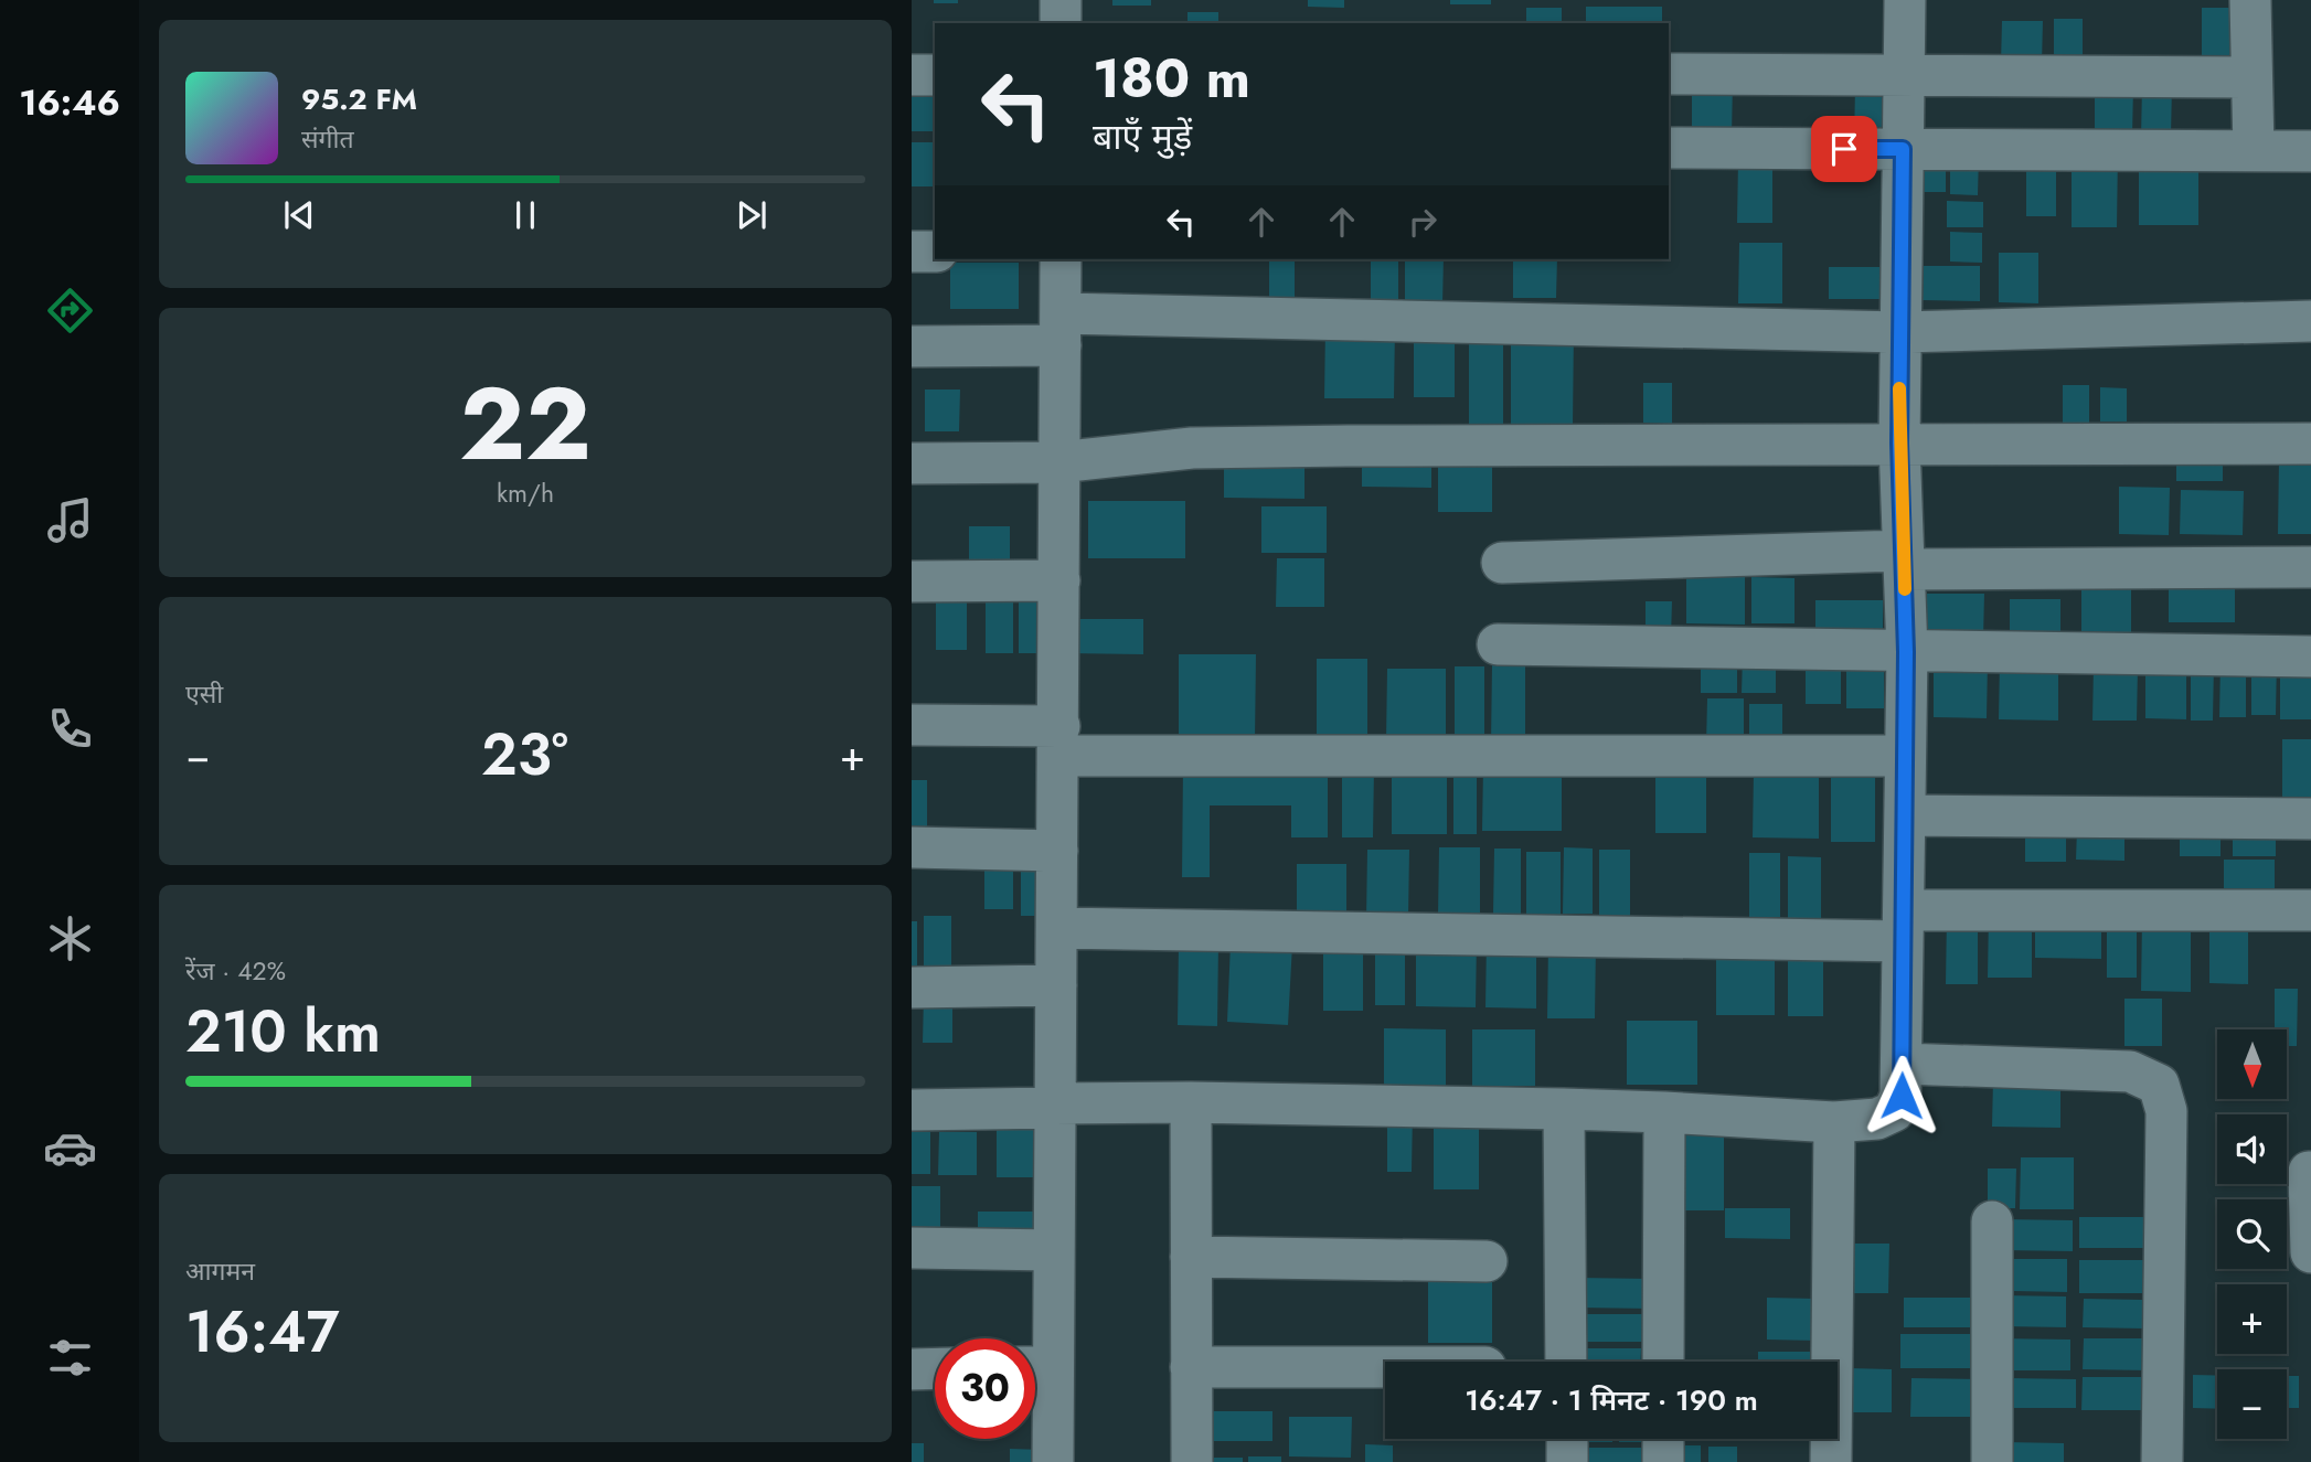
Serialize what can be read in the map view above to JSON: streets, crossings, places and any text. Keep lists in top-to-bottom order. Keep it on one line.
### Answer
{"north":"bottom","page":{"tabs":"16:46","turn":["180 m","बाएँ मुड़ें"],"song":["95.2 FM","संगीत"],"tile":[["22","km/h"],"एसी",["रेंज · 42%","210 km"],["आगमन","16:47"]],"heat":["−","23°","+"],"map_buttons":["+","−"],"limit":"30","trip":"16:47 · 1 मिनट · 190 m"}}
